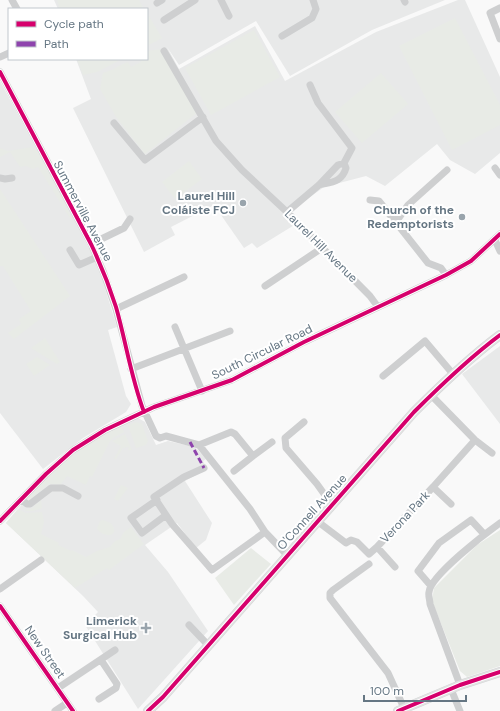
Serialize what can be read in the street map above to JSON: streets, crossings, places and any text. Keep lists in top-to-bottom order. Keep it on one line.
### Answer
{"streets":{"main road":["O'Connell Avenue"],"street":["Summerville Avenue","Laurel Hill Avenue","South Circular Road","Verona Park","New Street"]},"crossings":[["Summerville Avenue","South Circular Road"],["Laurel Hill Avenue","South Circular Road"],["O'Connell Avenue","Verona Park"]],"places":{"other":["Laurel Hill Coláiste FCJ","Church of the Redemptorists"],"health":["Limerick Surgical Hub"]},"legend":["Cycle path","Path"],"scale_bar":"100 m"}
